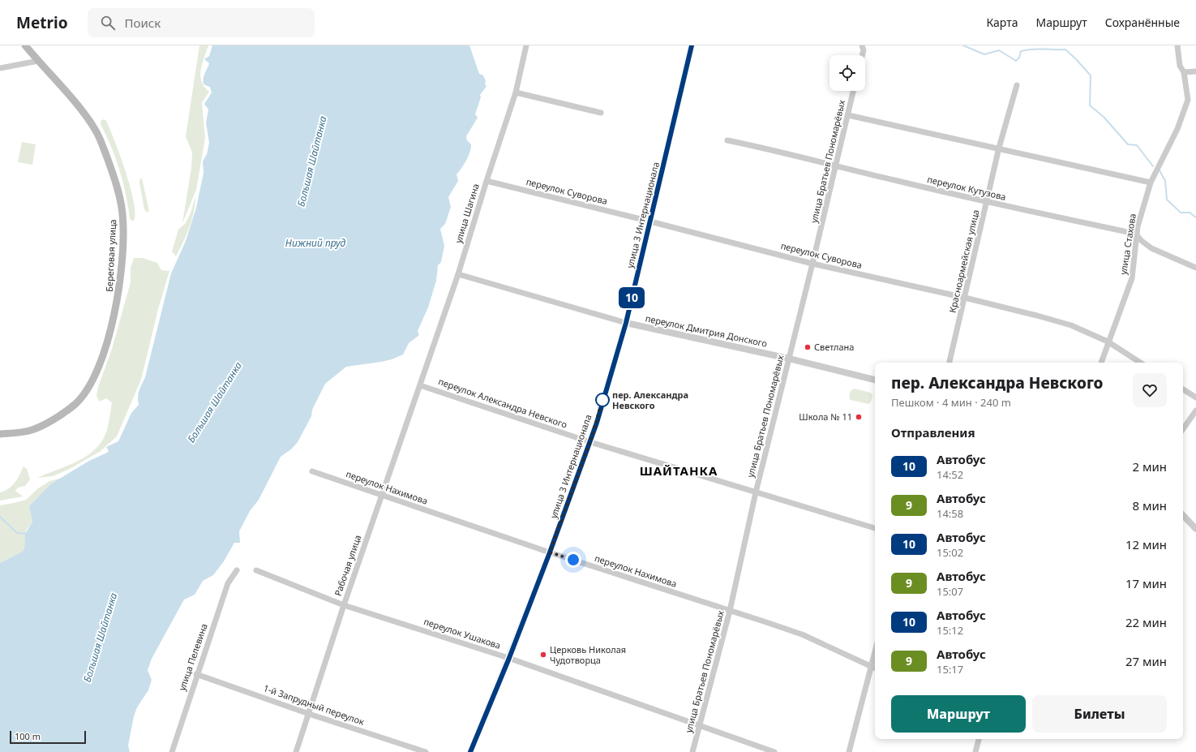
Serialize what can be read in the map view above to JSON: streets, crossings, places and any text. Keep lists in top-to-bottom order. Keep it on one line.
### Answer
{"streets":{"main road":["Береговая улица"],"street":["улица Братьев Пономарёвых","переулок Кутузова","переулок Суворова","улица Шагина","улица 3 Интернационала","улица Стахова","Красноармейская улица","переулок Дмитрия Донского","переулок Александра Невского","переулок Нахимова","Рабочая улица","переулок Ушакова","улица Пелевина","1-й Запрудный переулок"]},"crossings":[["улица Братьев Пономарёвых","переулок Кутузова"],["улица Братьев Пономарёвых","переулок Суворова"],["улица Братьев Пономарёвых","переулок Дмитрия Донского"],["улица Братьев Пономарёвых","переулок Александра Невского"],["улица Братьев Пономарёвых","переулок Нахимова"],["улица Братьев Пономарёвых","переулок Ушакова"],["переулок Кутузова","улица Стахова"],["переулок Кутузова","Красноармейская улица"],["переулок Суворова","улица Шагина"],["переулок Суворова","улица 3 Интернационала"],["переулок Суворова","улица Стахова"],["переулок Суворова","Красноармейская улица"],["улица Шагина","переулок Дмитрия Донского"],["улица Шагина","переулок Александра Невского"],["улица Шагина","Рабочая улица"],["улица 3 Интернационала","переулок Дмитрия Донского"],["улица 3 Интернационала","переулок Александра Невского"],["улица 3 Интернационала","переулок Нахимова"],["улица 3 Интернационала","переулок Ушакова"],["переулок Александра Невского","Рабочая улица"],["переулок Нахимова","Рабочая улица"],["Рабочая улица","переулок Ушакова"],["Рабочая улица","1-й Запрудный переулок"],["улица Пелевина","1-й Запрудный переулок"]],"districts":["ШАЙТАНКА"],"water":["Большая Шайтанка","Нижний пруд"],"places":["Светлана","пер. Александра Невского","Школа № 11","Церковь Николая Чудотворца"],"lines":["bus line 10"],"scale_bar":"100 m","page":{"header":"Metrio","search":"Поиск","nav":["Карта","Маршрут","Сохранённые"],"on_map":"10","heading":[["пер. Александра Невского","Пешком · 4 мин · 240 m"],"Отправления"],"list":[{"mark":"10","name":"Автобус","note":"14:52","value":"2 мин"},{"mark":"9","name":"Автобус","note":"14:58","value":"8 мин"},{"mark":"10","name":"Автобус","note":"15:02","value":"12 мин"},{"mark":"9","name":"Автобус","note":"15:07","value":"17 мин"},{"mark":"10","name":"Автобус","note":"15:12","value":"22 мин"},{"mark":"9","name":"Автобус","note":"15:17","value":"27 мин"}],"buttons":["Маршрут","Билеты"],"scale":"100 m"}}
